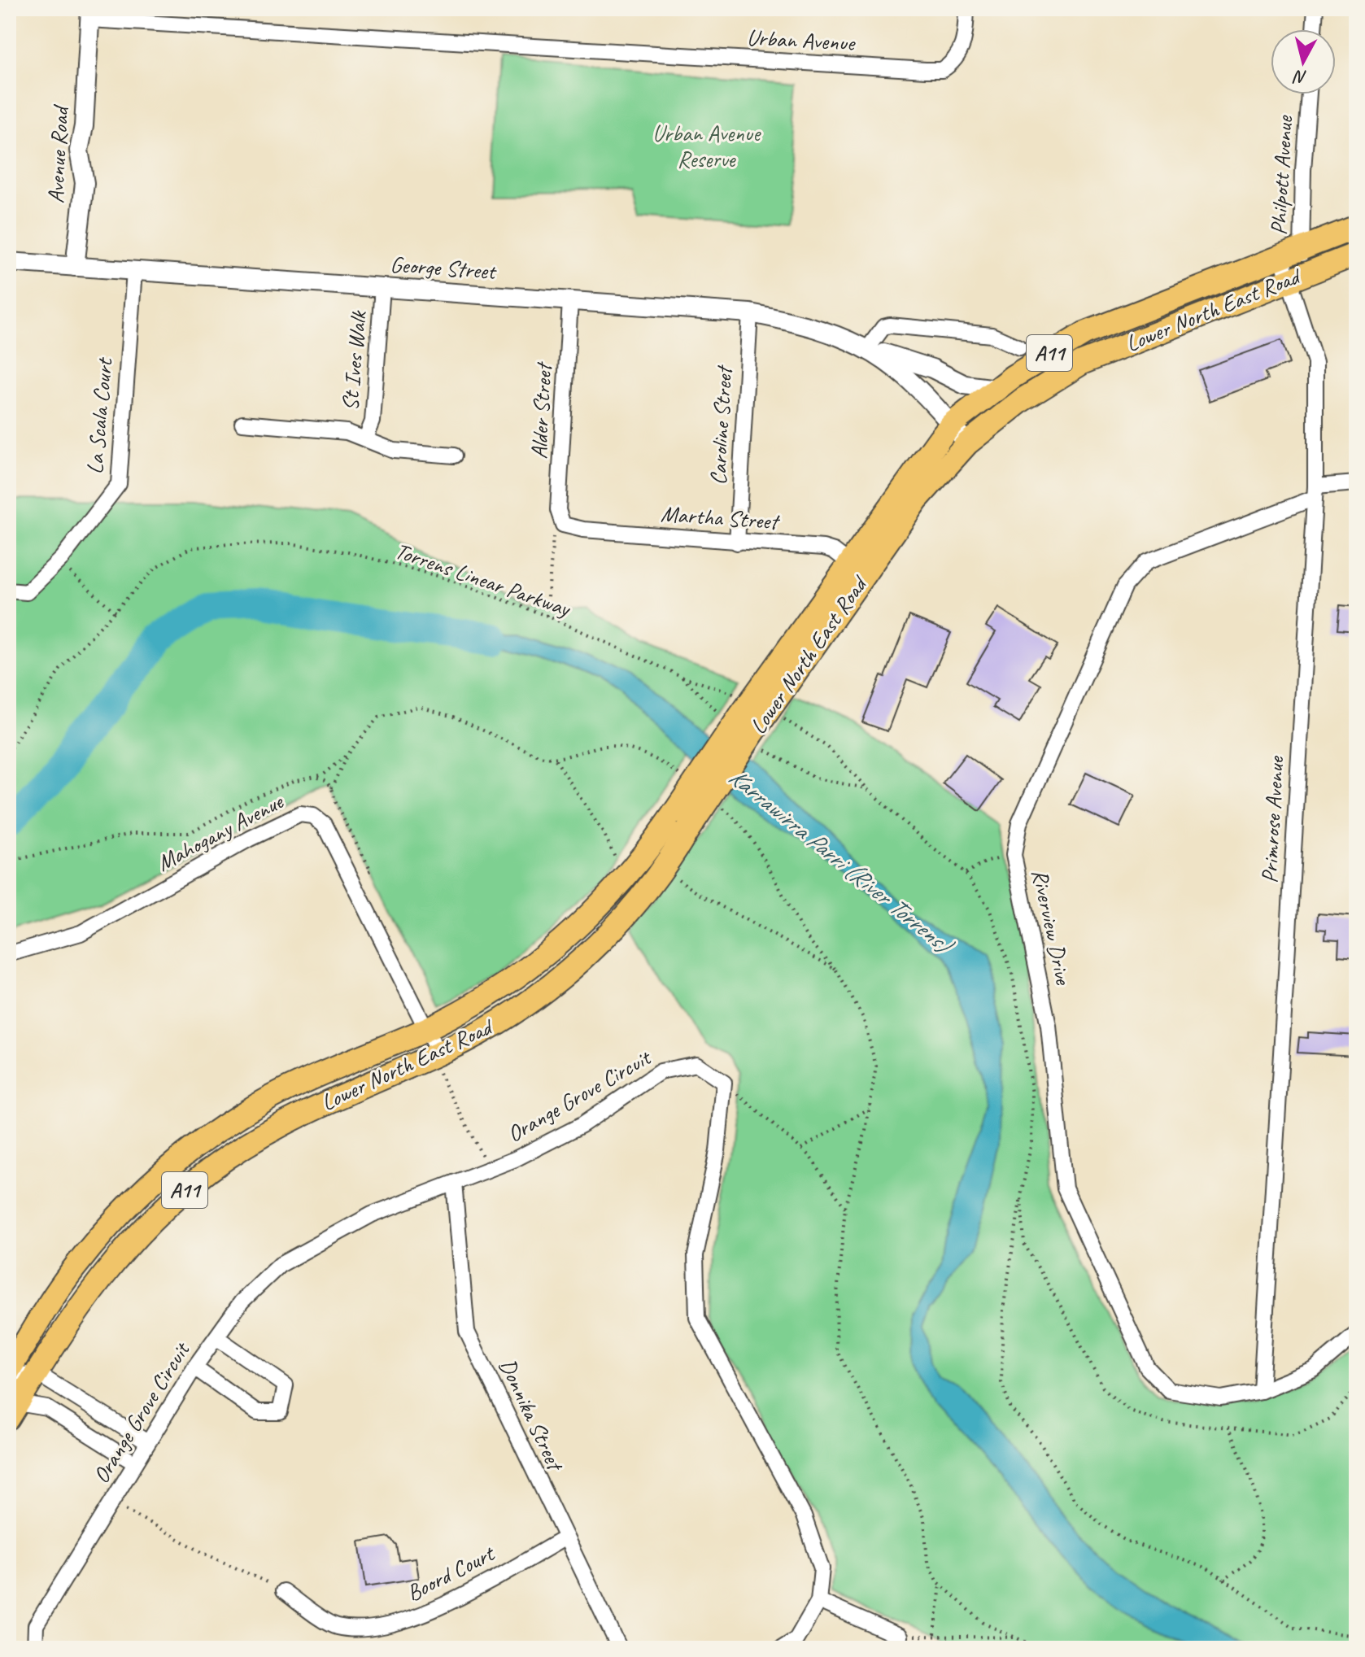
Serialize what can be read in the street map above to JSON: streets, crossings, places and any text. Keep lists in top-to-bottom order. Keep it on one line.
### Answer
{"streets":{"main road":["Lower North East Road","A11"],"street":["Urban Avenue","Avenue Road","Philpott Avenue","George Street","St Ives Walk","Alder Street","La Scala Court","Caroline Street","Martha Street","Primrose Avenue","Mahogany Avenue","Riverview Drive","Orange Grove Circuit","Donnika Street","Boord Court"],"path":["Torrens Linear Parkway"]},"crossings":[["Urban Avenue","Avenue Road"],["Avenue Road","George Street"],["Philpott Avenue","Lower North East Road"],["Philpott Avenue","Primrose Avenue"],["George Street","Lower North East Road"],["George Street","St Ives Walk"],["George Street","Alder Street"],["George Street","La Scala Court"],["George Street","Caroline Street"],["Lower North East Road","Martha Street"],["Lower North East Road","Torrens Linear Parkway"],["Lower North East Road","Primrose Avenue"],["Lower North East Road","Mahogany Avenue"],["Alder Street","Martha Street"],["Caroline Street","Martha Street"],["Primrose Avenue","Riverview Drive"],["Orange Grove Circuit","Donnika Street"],["Donnika Street","Boord Court"]],"water":["Karrawirra Parri (River Torrens)"],"parks":["Urban Avenue Reserve"],"north":"bottom"}
